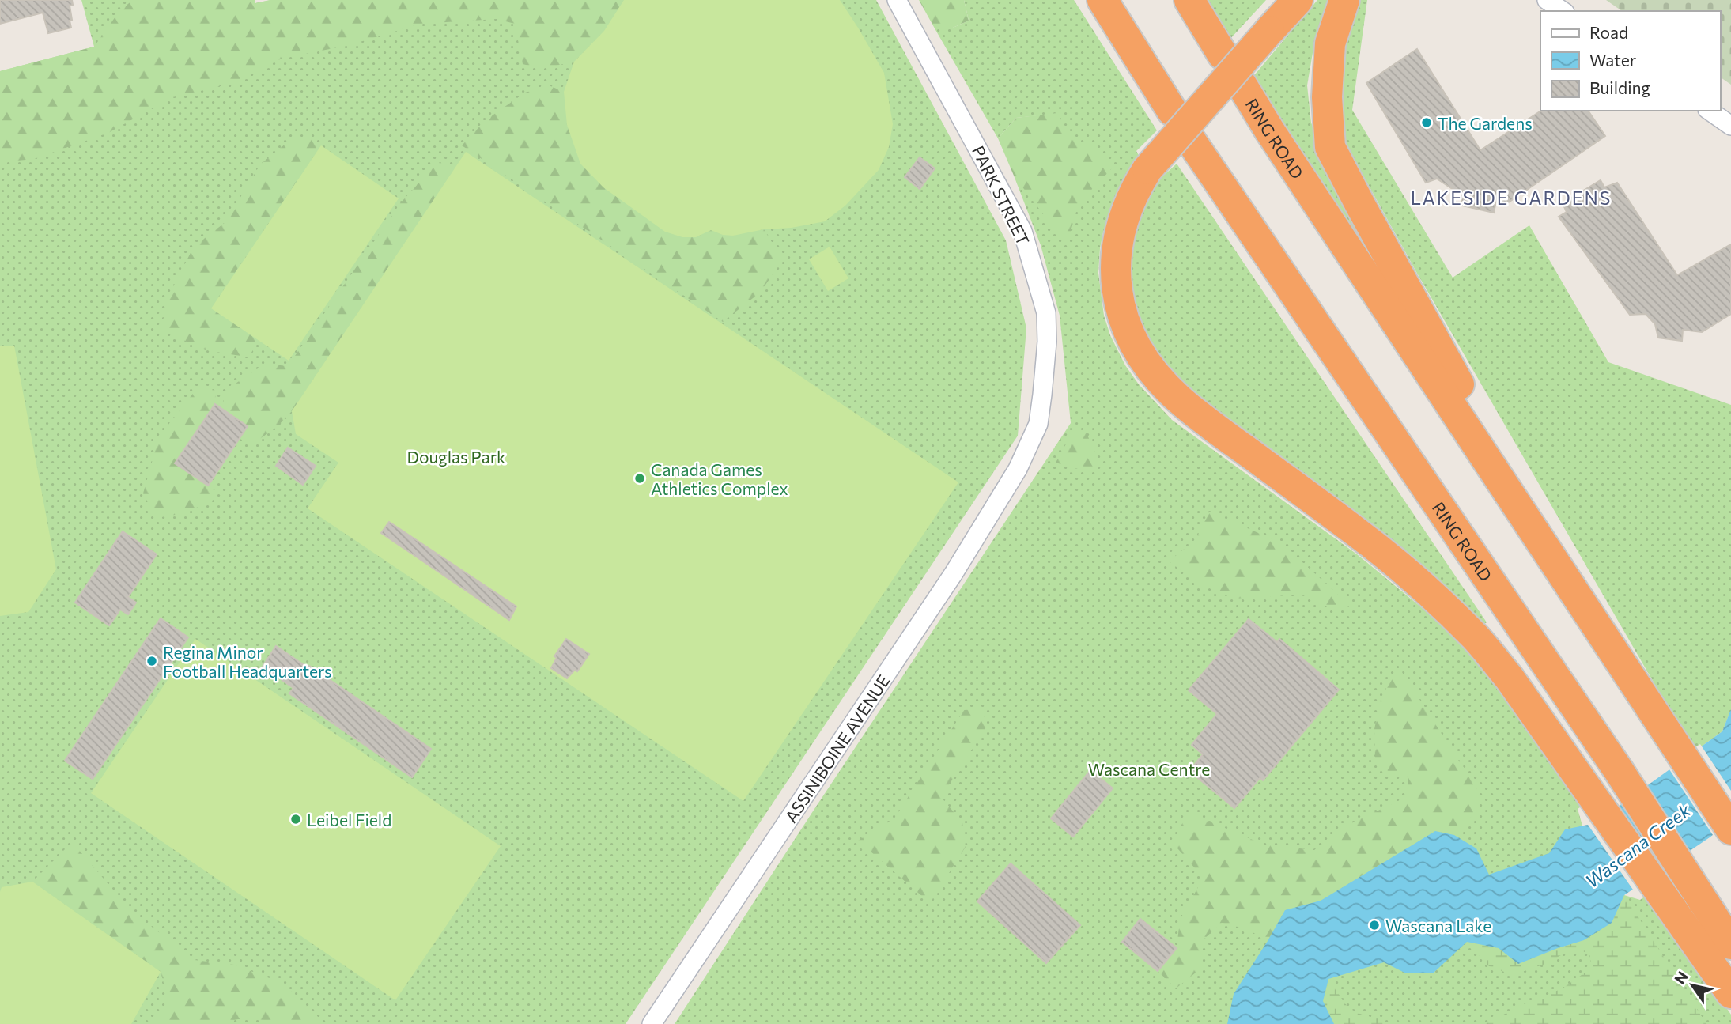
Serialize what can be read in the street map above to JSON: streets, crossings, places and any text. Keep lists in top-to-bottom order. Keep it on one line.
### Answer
{"streets":{"highway":["RING ROAD"],"street":["PARK STREET","ASSINIBOINE AVENUE"]},"crossings":[["PARK STREET","ASSINIBOINE AVENUE"]],"districts":["LAKESIDE GARDENS"],"water":["Wascana Creek"],"parks":["Douglas Park","Wascana Centre"],"places":["The Gardens","Canada Games Athletics Complex","Regina Minor Football Headquarters","Leibel Field","Wascana Lake"],"legend":["Road","Water","Building"],"north":"top left"}
